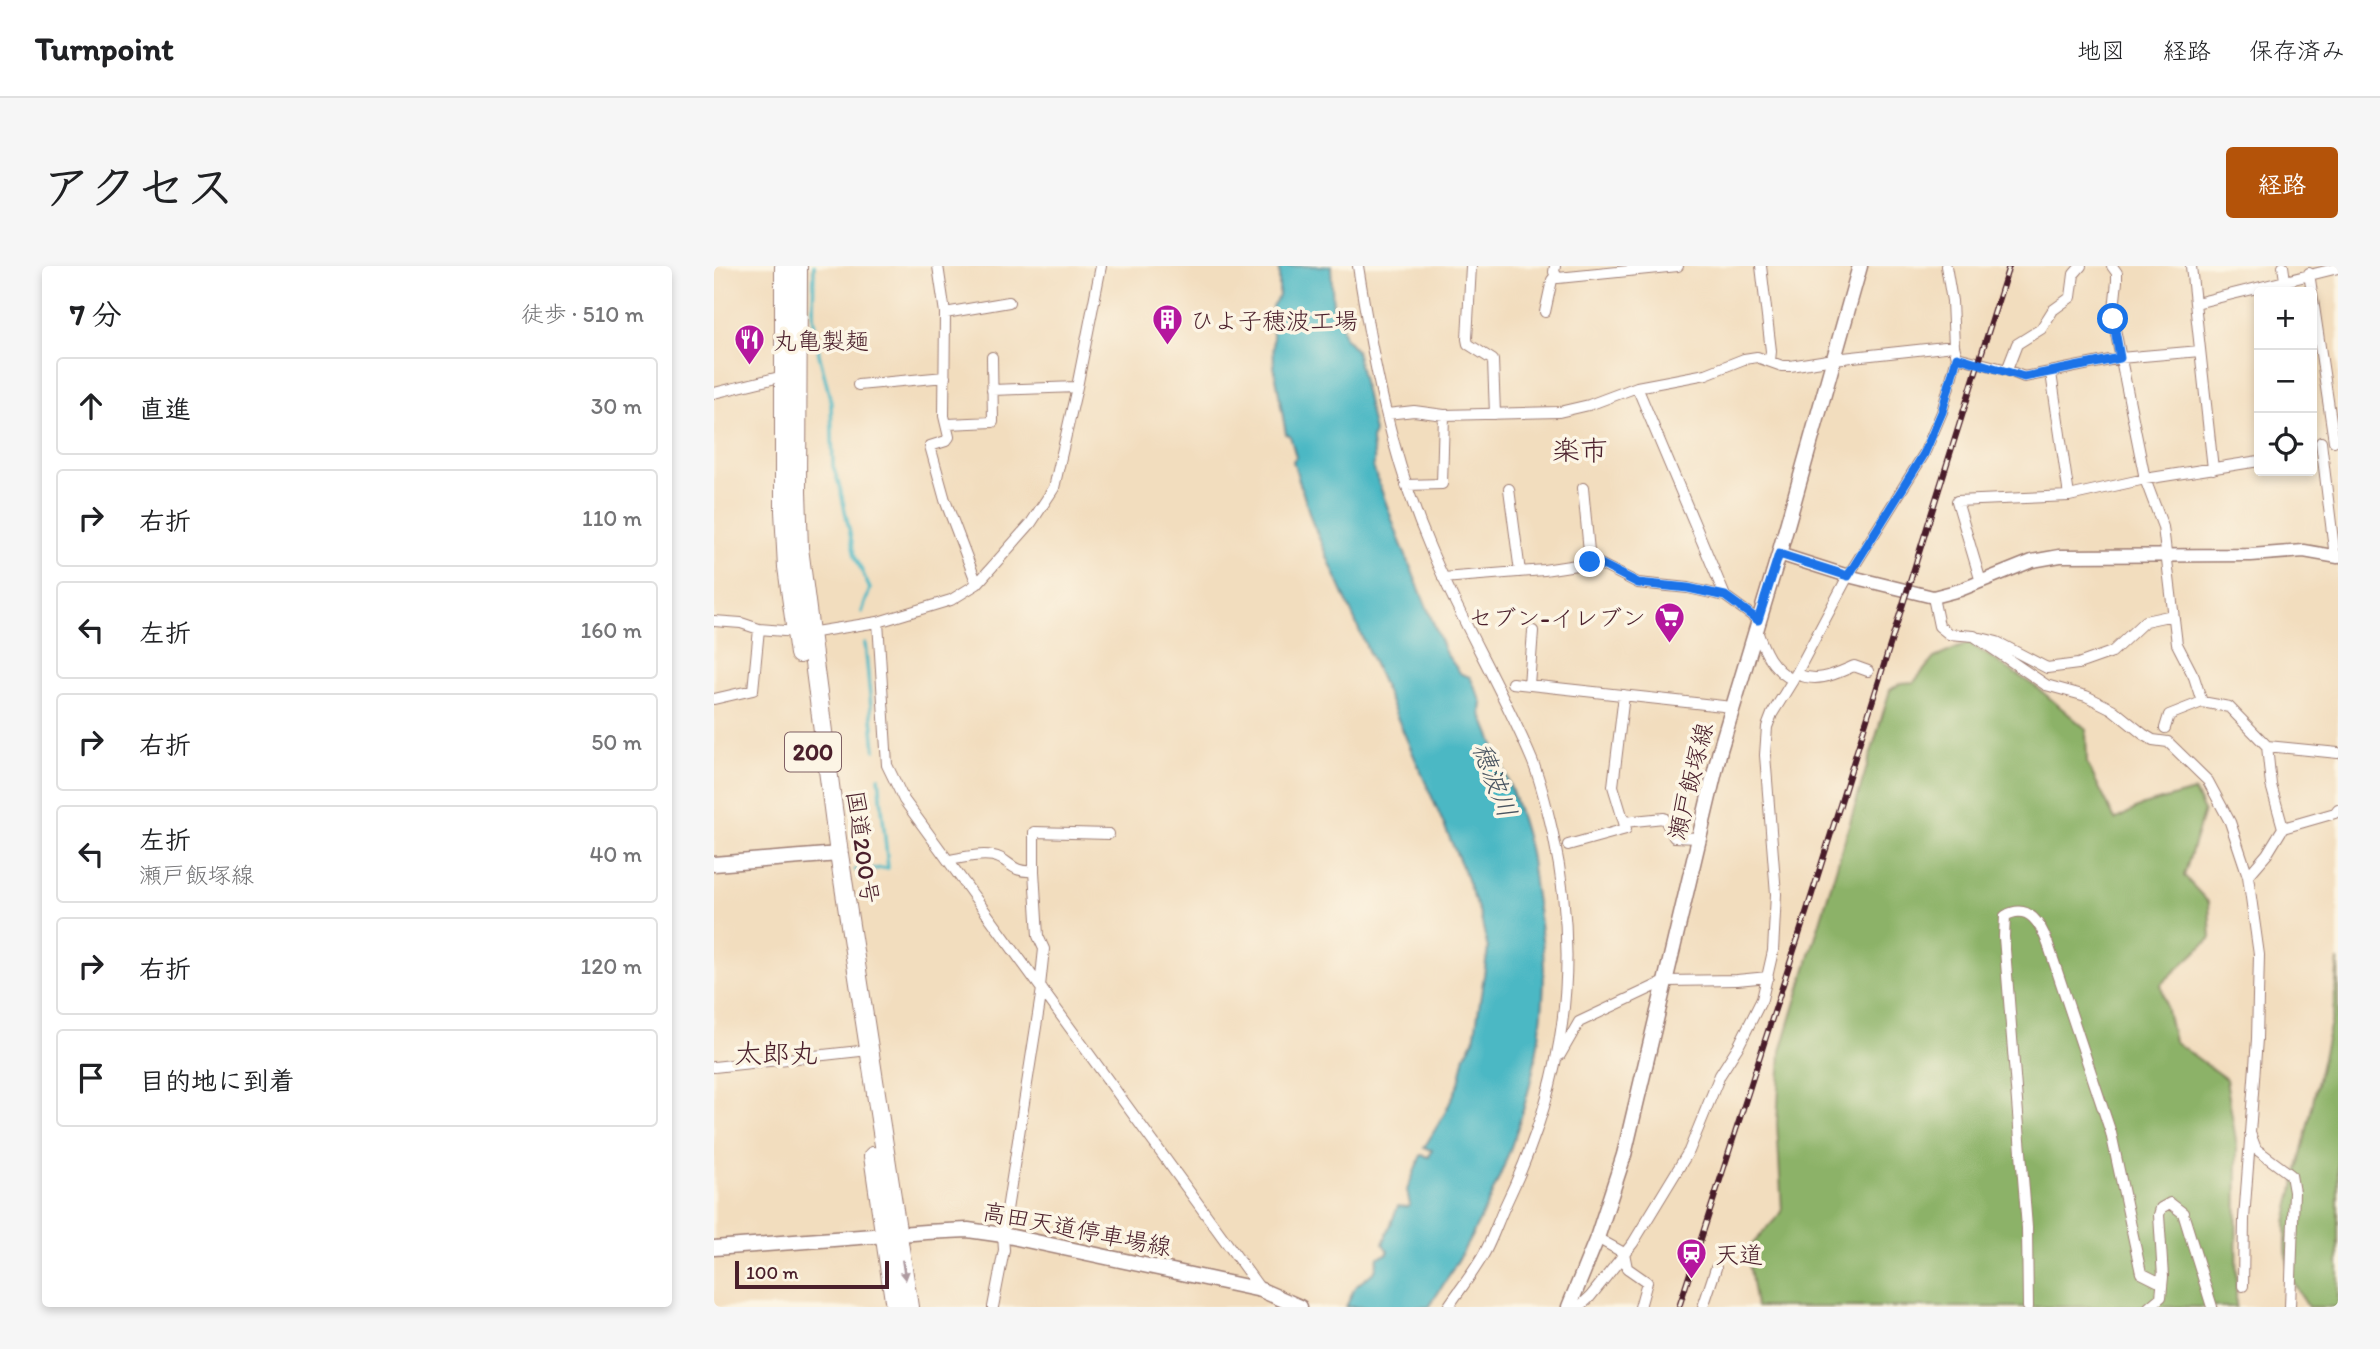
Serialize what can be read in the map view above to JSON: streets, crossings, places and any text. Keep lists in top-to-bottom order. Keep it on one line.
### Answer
{"streets":{"highway":["200","国道200号"],"main road":["瀬戸飯塚線","高田天道停車場線"]},"crossings":[["国道200号","高田天道停車場線"]],"districts":["楽市","太郎丸"],"water":["穂波川"],"places":{"building":["ひよ子穂波工場"],"restaurant":["丸亀製麺"],"supermarket":["セブン-イレブン"],"station":["天道"]},"scale_bar":"100 m","page":{"header":"Turnpoint","nav":["地図","経路","保存済み"],"title":"アクセス","buttons":"経路","heading":["7 分","徒歩 · 510 m"],"map_buttons":["+","−"],"list":[["直進","30 m"],["右折","110 m"],["左折","160 m"],["右折","50 m"],["左折","瀬戸飯塚線","40 m"],["右折","120 m"],"目的地に到着"],"scale":"100 m"}}
